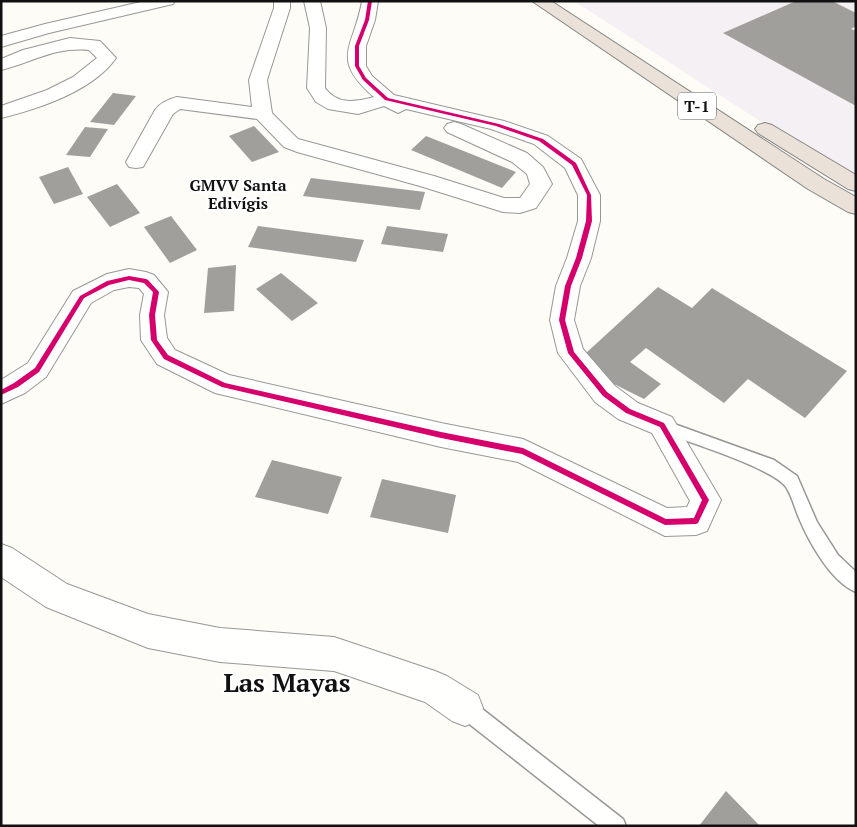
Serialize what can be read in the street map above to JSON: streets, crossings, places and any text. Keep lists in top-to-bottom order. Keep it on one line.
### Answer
{"streets":{"highway":["T-1"]},"districts":["GMVV Santa Edivígis","Las Mayas"]}
